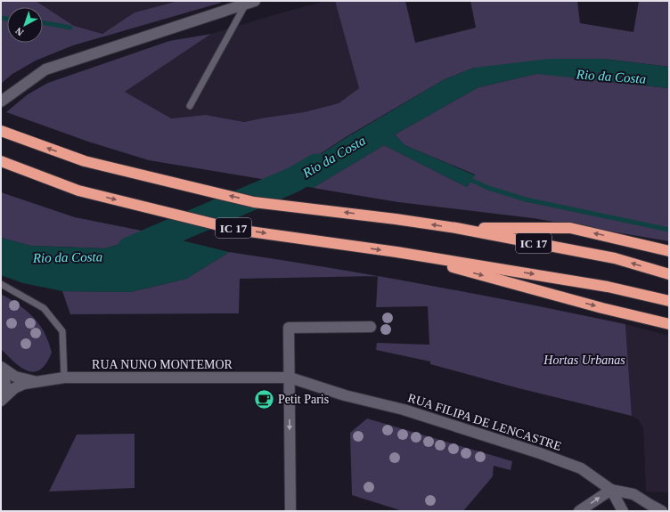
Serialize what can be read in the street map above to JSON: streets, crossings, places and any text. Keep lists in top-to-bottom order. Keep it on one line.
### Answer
{"streets":{"highway":["IC 17"],"street":["RUA NUNO MONTEMOR","RUA FILIPA DE LENCASTRE"]},"crossings":[["RUA NUNO MONTEMOR","RUA FILIPA DE LENCASTRE"]],"water":["Rio da Costa"],"parks":["Hortas Urbanas"],"places":{"cafe":["Petit Paris"]},"north":"bottom left"}
